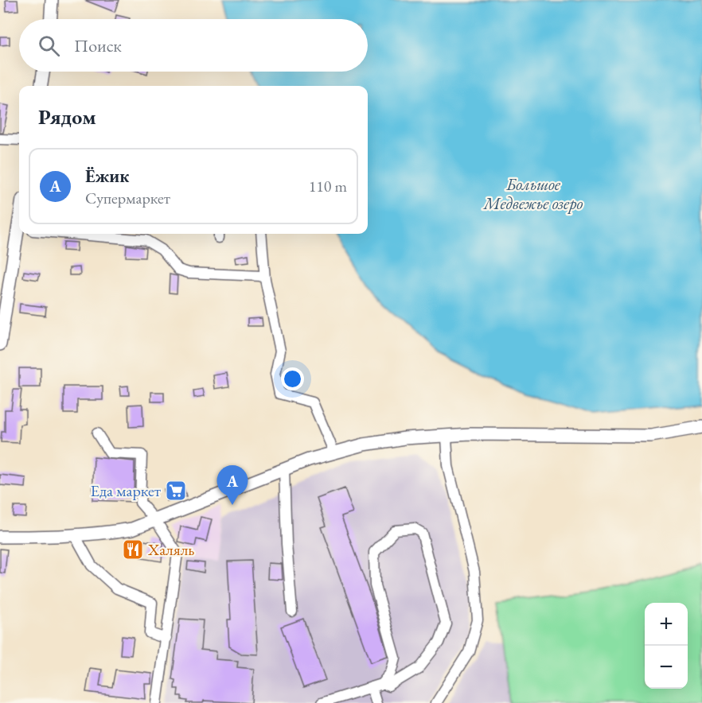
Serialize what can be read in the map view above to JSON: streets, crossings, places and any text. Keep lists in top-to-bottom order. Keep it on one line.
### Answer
{"water":["Большое Медвежье озеро"],"places":{"supermarket":["Еда маркет"],"restaurant":["Халяль"]},"page":{"search":"Поиск","heading":"Рядом","list":[{"mark":"A","name":"Ёжик","note":"Супермаркет","value":"110 m"}],"pins":"A","map_buttons":["+","−"]}}
